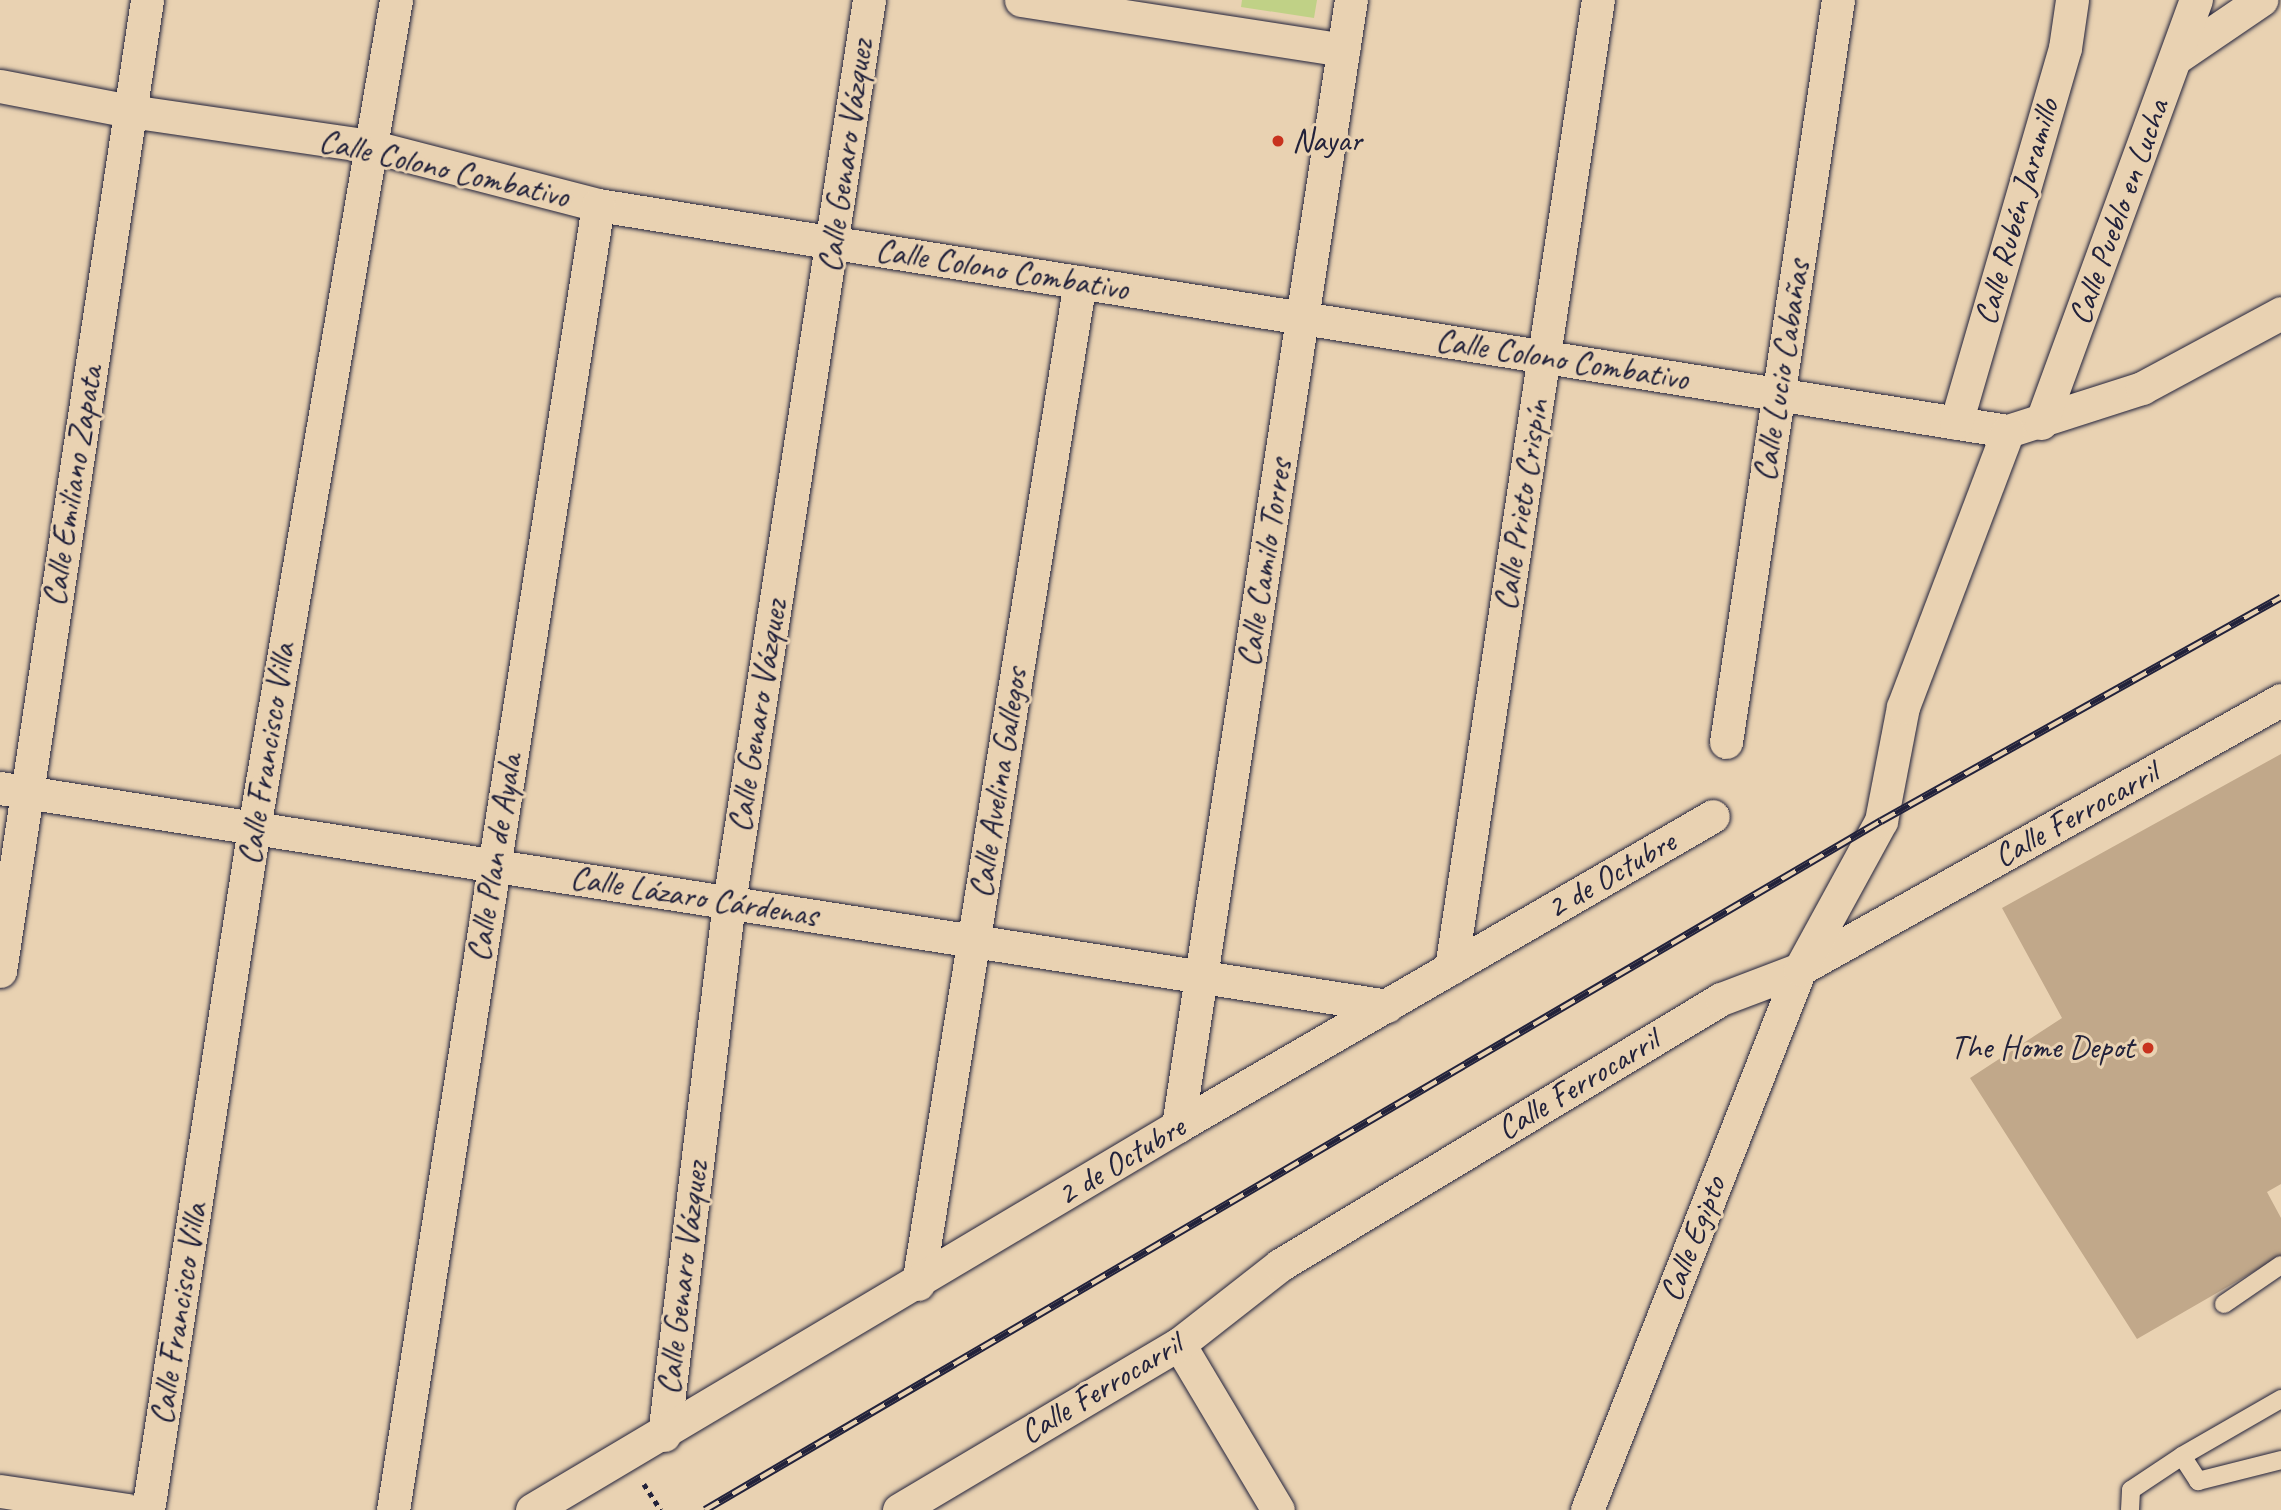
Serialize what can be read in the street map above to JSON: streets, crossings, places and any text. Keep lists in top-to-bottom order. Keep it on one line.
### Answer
{"streets":{"street":["Calle Genaro Vázquez","Calle Colono Combativo","Calle Rubén Jaramillo","Calle Pueblo en Lucha","Calle Lucio Cabañas","Calle Emiliano Zapata","Calle Prieto Crispín","Calle Camilo Torres","Calle Francisco Villa","Calle Avelina Gallegos","Calle Ferrocarril","Calle Plan de Ayala","2 de Octubre","Calle Lázaro Cárdenas","Calle Egipto"]},"crossings":[["Calle Genaro Vázquez","Calle Colono Combativo"],["Calle Genaro Vázquez","2 de Octubre"],["Calle Genaro Vázquez","Calle Lázaro Cárdenas"],["Calle Colono Combativo","Calle Rubén Jaramillo"],["Calle Colono Combativo","Calle Lucio Cabañas"],["Calle Colono Combativo","Calle Emiliano Zapata"],["Calle Colono Combativo","Calle Prieto Crispín"],["Calle Colono Combativo","Calle Camilo Torres"],["Calle Colono Combativo","Calle Francisco Villa"],["Calle Colono Combativo","Calle Avelina Gallegos"],["Calle Colono Combativo","Calle Plan de Ayala"],["Calle Colono Combativo","Calle Egipto"],["Calle Emiliano Zapata","Calle Lázaro Cárdenas"],["Calle Prieto Crispín","2 de Octubre"],["Calle Camilo Torres","2 de Octubre"],["Calle Camilo Torres","Calle Lázaro Cárdenas"],["Calle Francisco Villa","Calle Lázaro Cárdenas"],["Calle Avelina Gallegos","2 de Octubre"],["Calle Avelina Gallegos","Calle Lázaro Cárdenas"],["Calle Ferrocarril","Calle Egipto"],["Calle Plan de Ayala","Calle Lázaro Cárdenas"],["2 de Octubre","Calle Lázaro Cárdenas"]],"places":["Nayar","The Home Depot"]}
